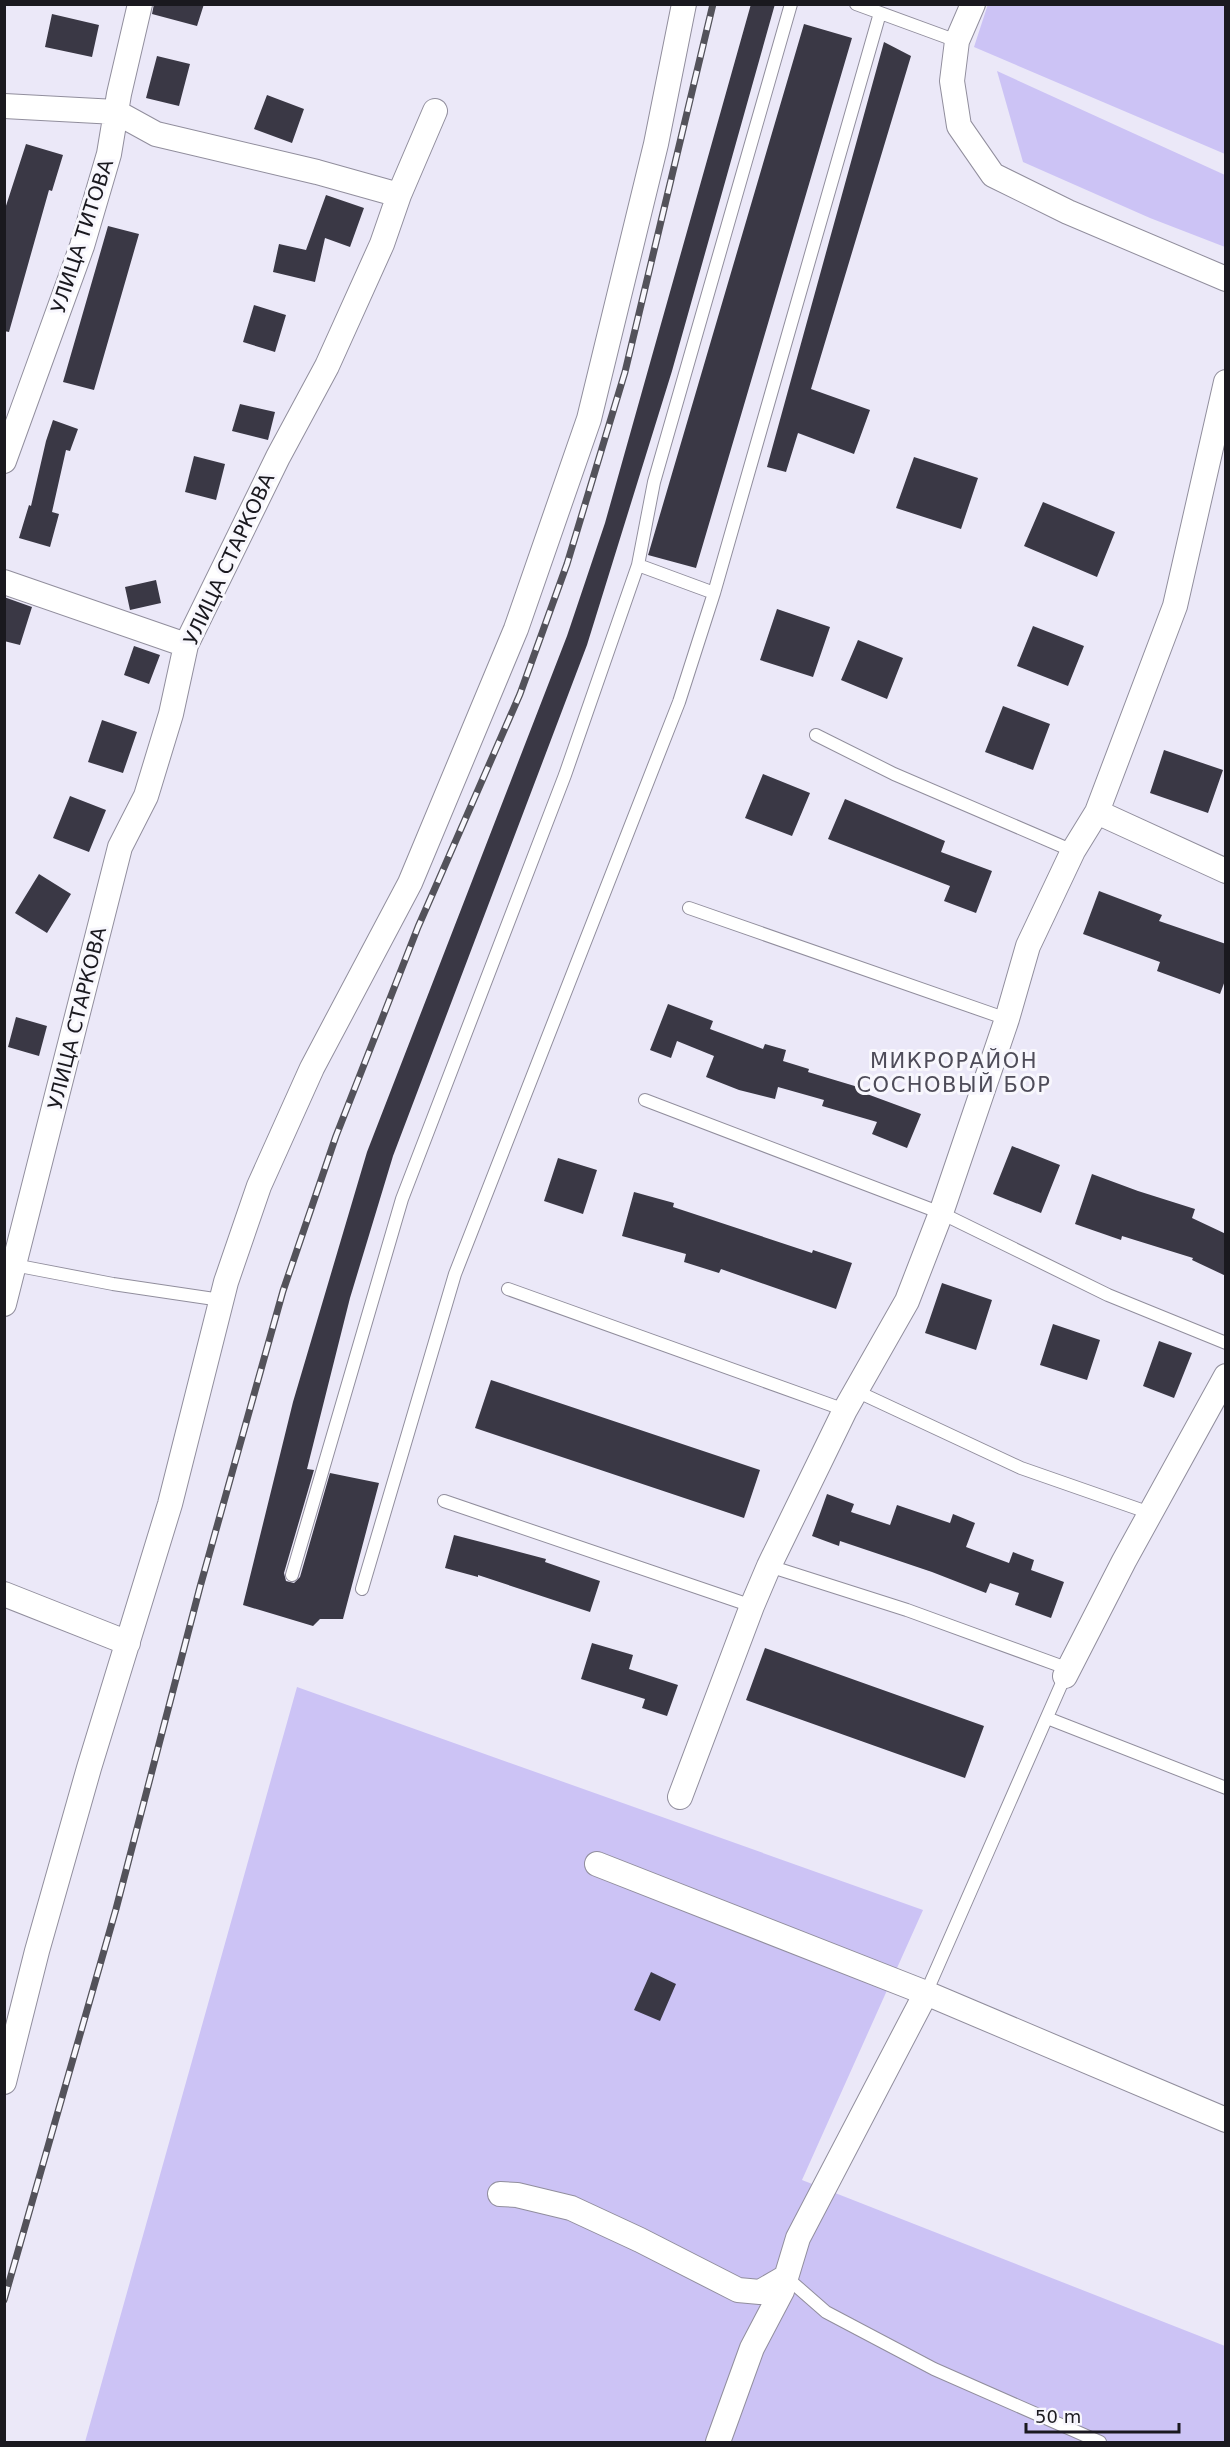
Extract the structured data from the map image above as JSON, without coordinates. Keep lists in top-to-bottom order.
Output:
{
  "streets": {
    "street": ["УЛИЦА ТИТОВА", "УЛИЦА СТАРКОВА"]
  },
  "districts": ["МИКРОРАЙОН СОСНОВЫЙ БОР"],
  "scale_bar": "50 m"
}
